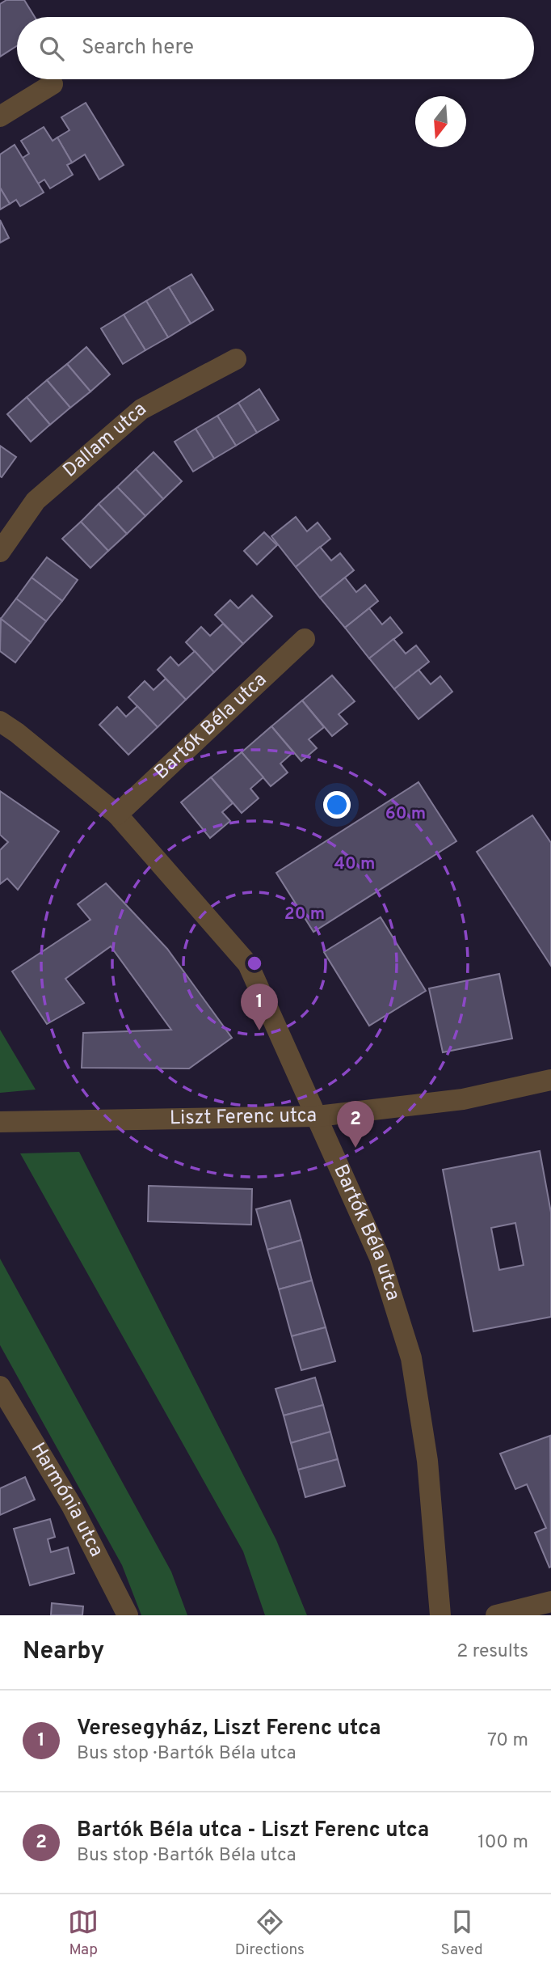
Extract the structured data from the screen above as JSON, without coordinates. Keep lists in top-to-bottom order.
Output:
{
  "streets": {
    "street": [
      "Dallam utca",
      "Bartók Béla utca",
      "Liszt Ferenc utca",
      "Harmónia utca"
    ]
  },
  "crossings": [
    ["Bartók Béla utca", "Liszt Ferenc utca"]
  ],
  "north": "bottom",
  "page": {
    "search": "Search here",
    "pins": ["1", "2"],
    "heading": ["Nearby", "2 results"],
    "list": [
      {
        "mark": "1",
        "name": "Veresegyház, Liszt Ferenc utca",
        "note": "Bus stop · Bartók Béla utca",
        "value": "70 m"
      },
      {
        "mark": "2",
        "name": "Bartók Béla utca - Liszt Ferenc utca",
        "note": "Bus stop · Bartók Béla utca",
        "value": "100 m"
      }
    ],
    "nav": ["Map", "Directions", "Saved"]
  },
  "rings": ["60 m", "40 m", "20 m"]
}
